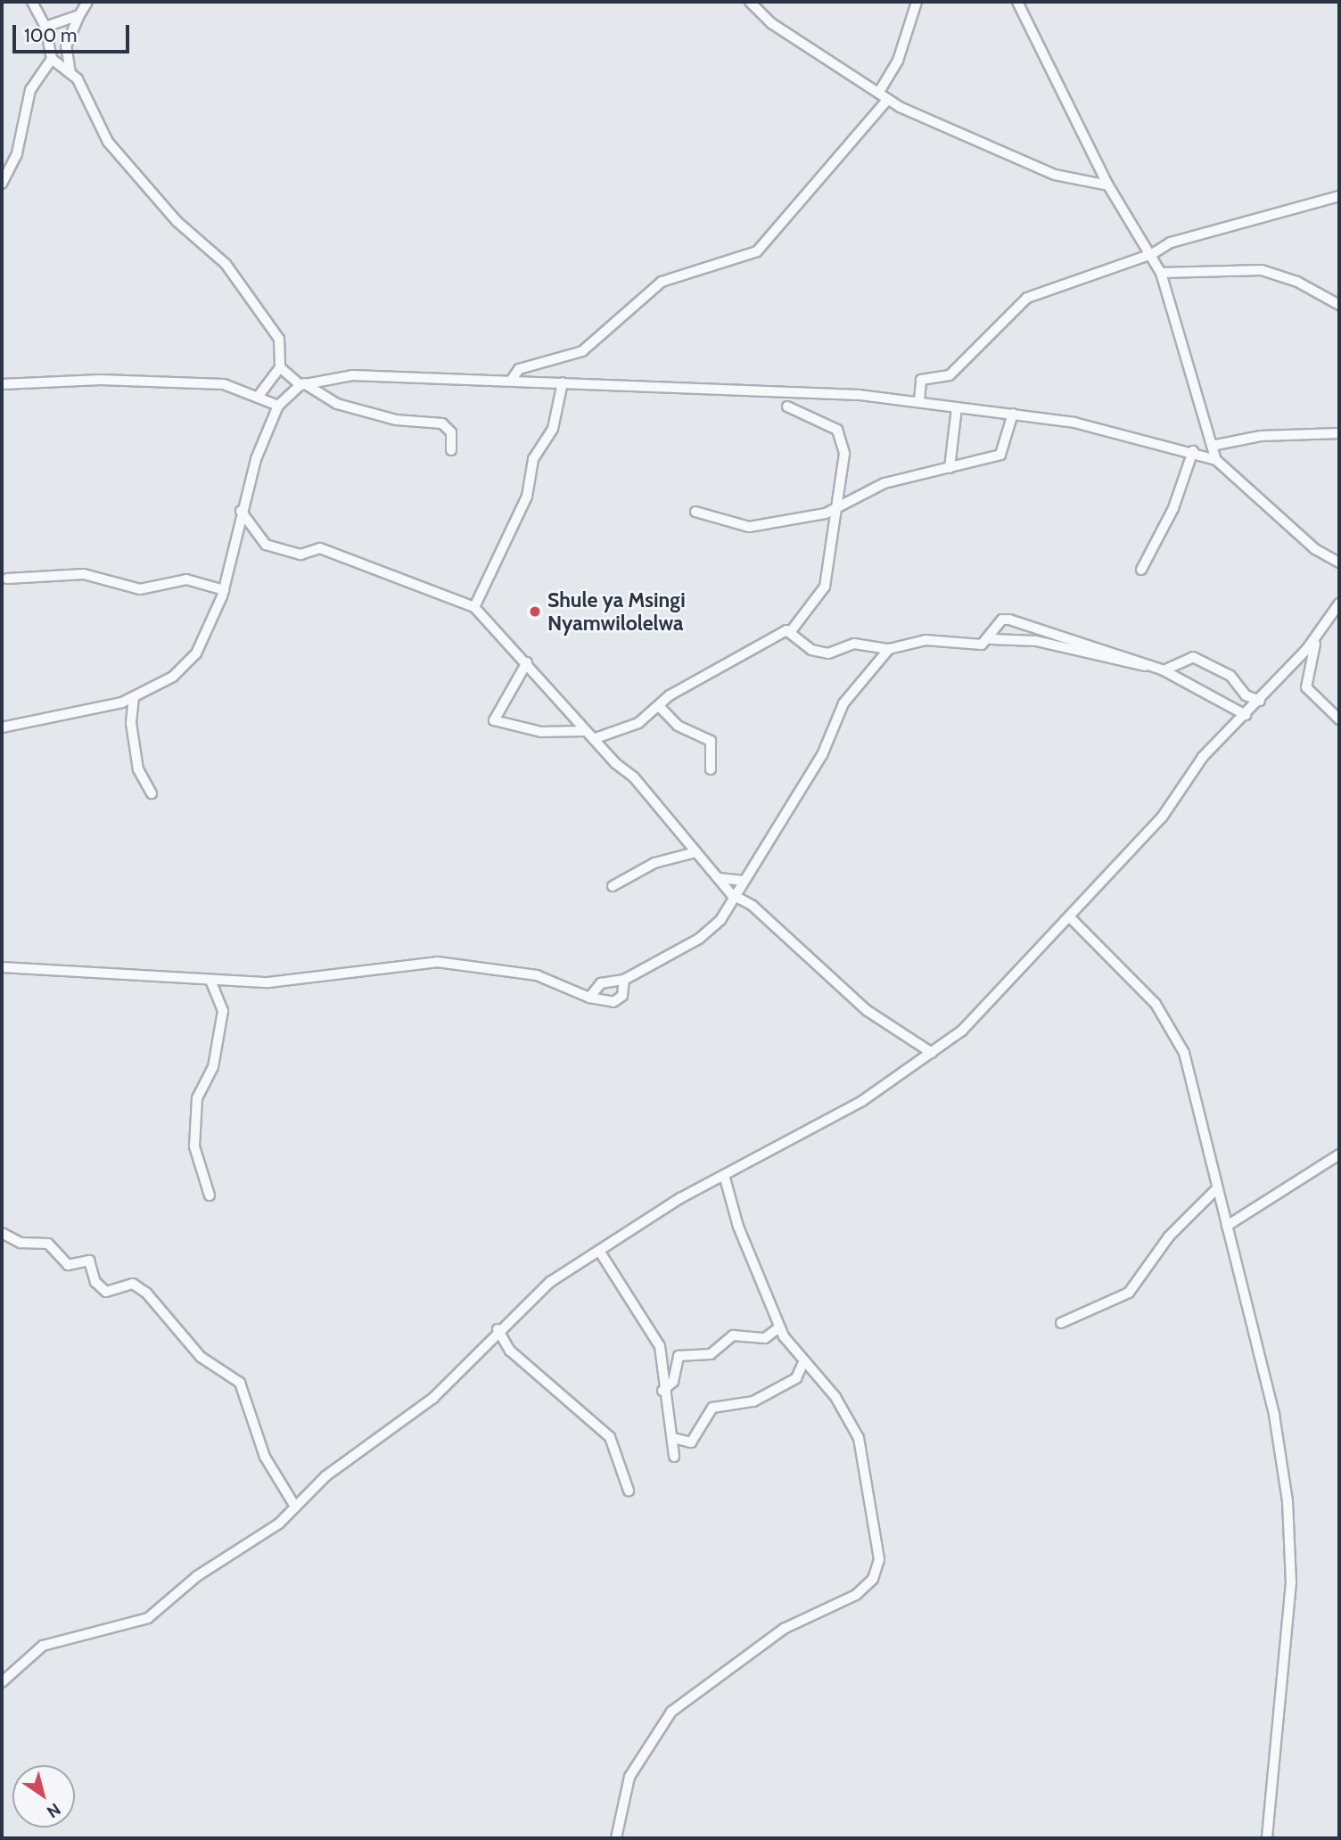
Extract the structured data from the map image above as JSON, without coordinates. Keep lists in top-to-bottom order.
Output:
{
  "places": ["Shule ya Msingi Nyamwilolelwa"],
  "scale_bar": "100 m",
  "north": "bottom right"
}
